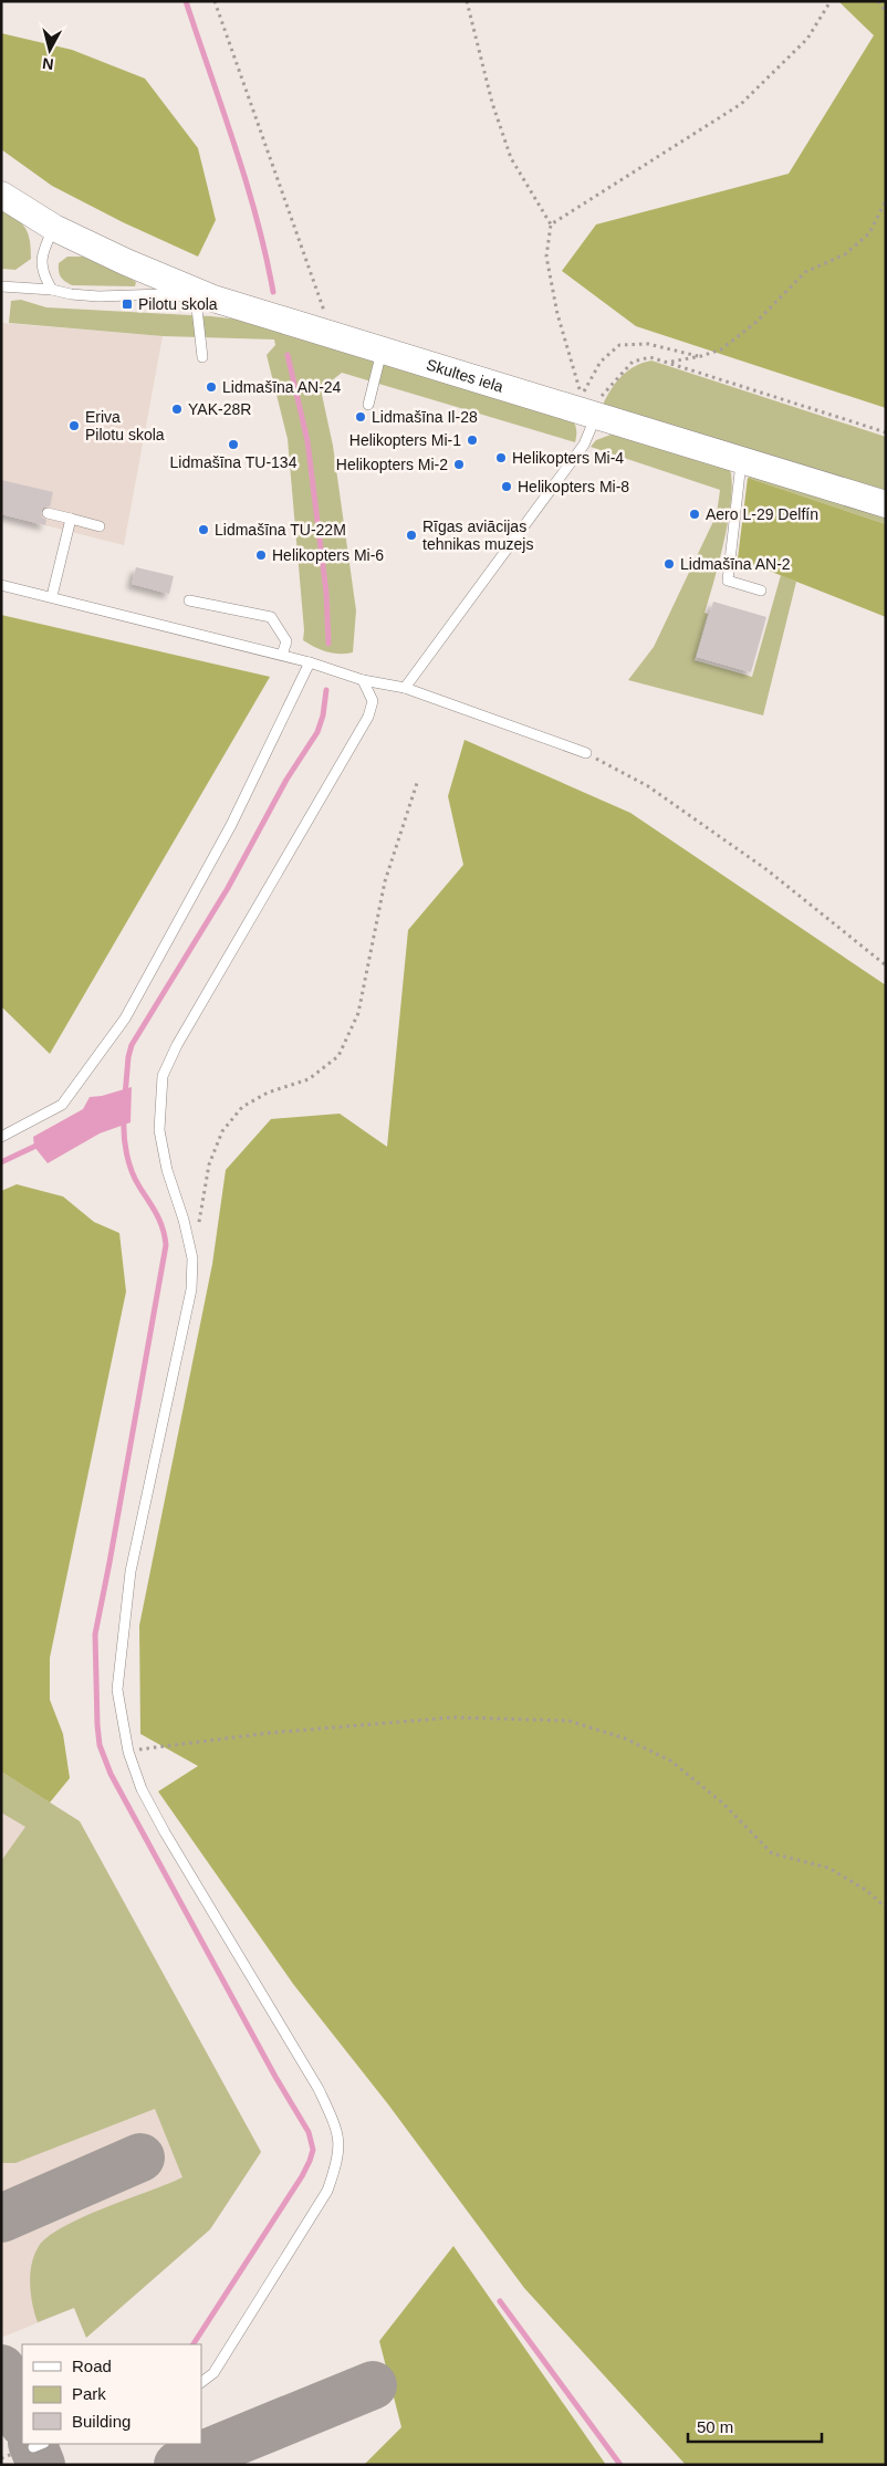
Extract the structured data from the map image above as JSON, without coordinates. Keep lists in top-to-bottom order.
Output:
{
  "streets": {
    "main road": ["Skultes iela"]
  },
  "places": {
    "transit": ["Pilotu skola"],
    "other": [
      "Lidmašīna AN-24",
      "YAK-28R",
      "Lidmašīna Il-28",
      "Eriva Pilotu skola",
      "Helikopters Mi-1",
      "Lidmašīna TU-134",
      "Helikopters Mi-4",
      "Helikopters Mi-2",
      "Helikopters Mi-8",
      "Aero L-29 Delfín",
      "Lidmašīna TU-22M",
      "Rīgas aviācijas tehnikas muzejs",
      "Helikopters Mi-6",
      "Lidmašīna AN-2"
    ]
  },
  "legend": ["Road", "Park", "Building"],
  "scale_bar": "50 m",
  "north": "bottom"
}
